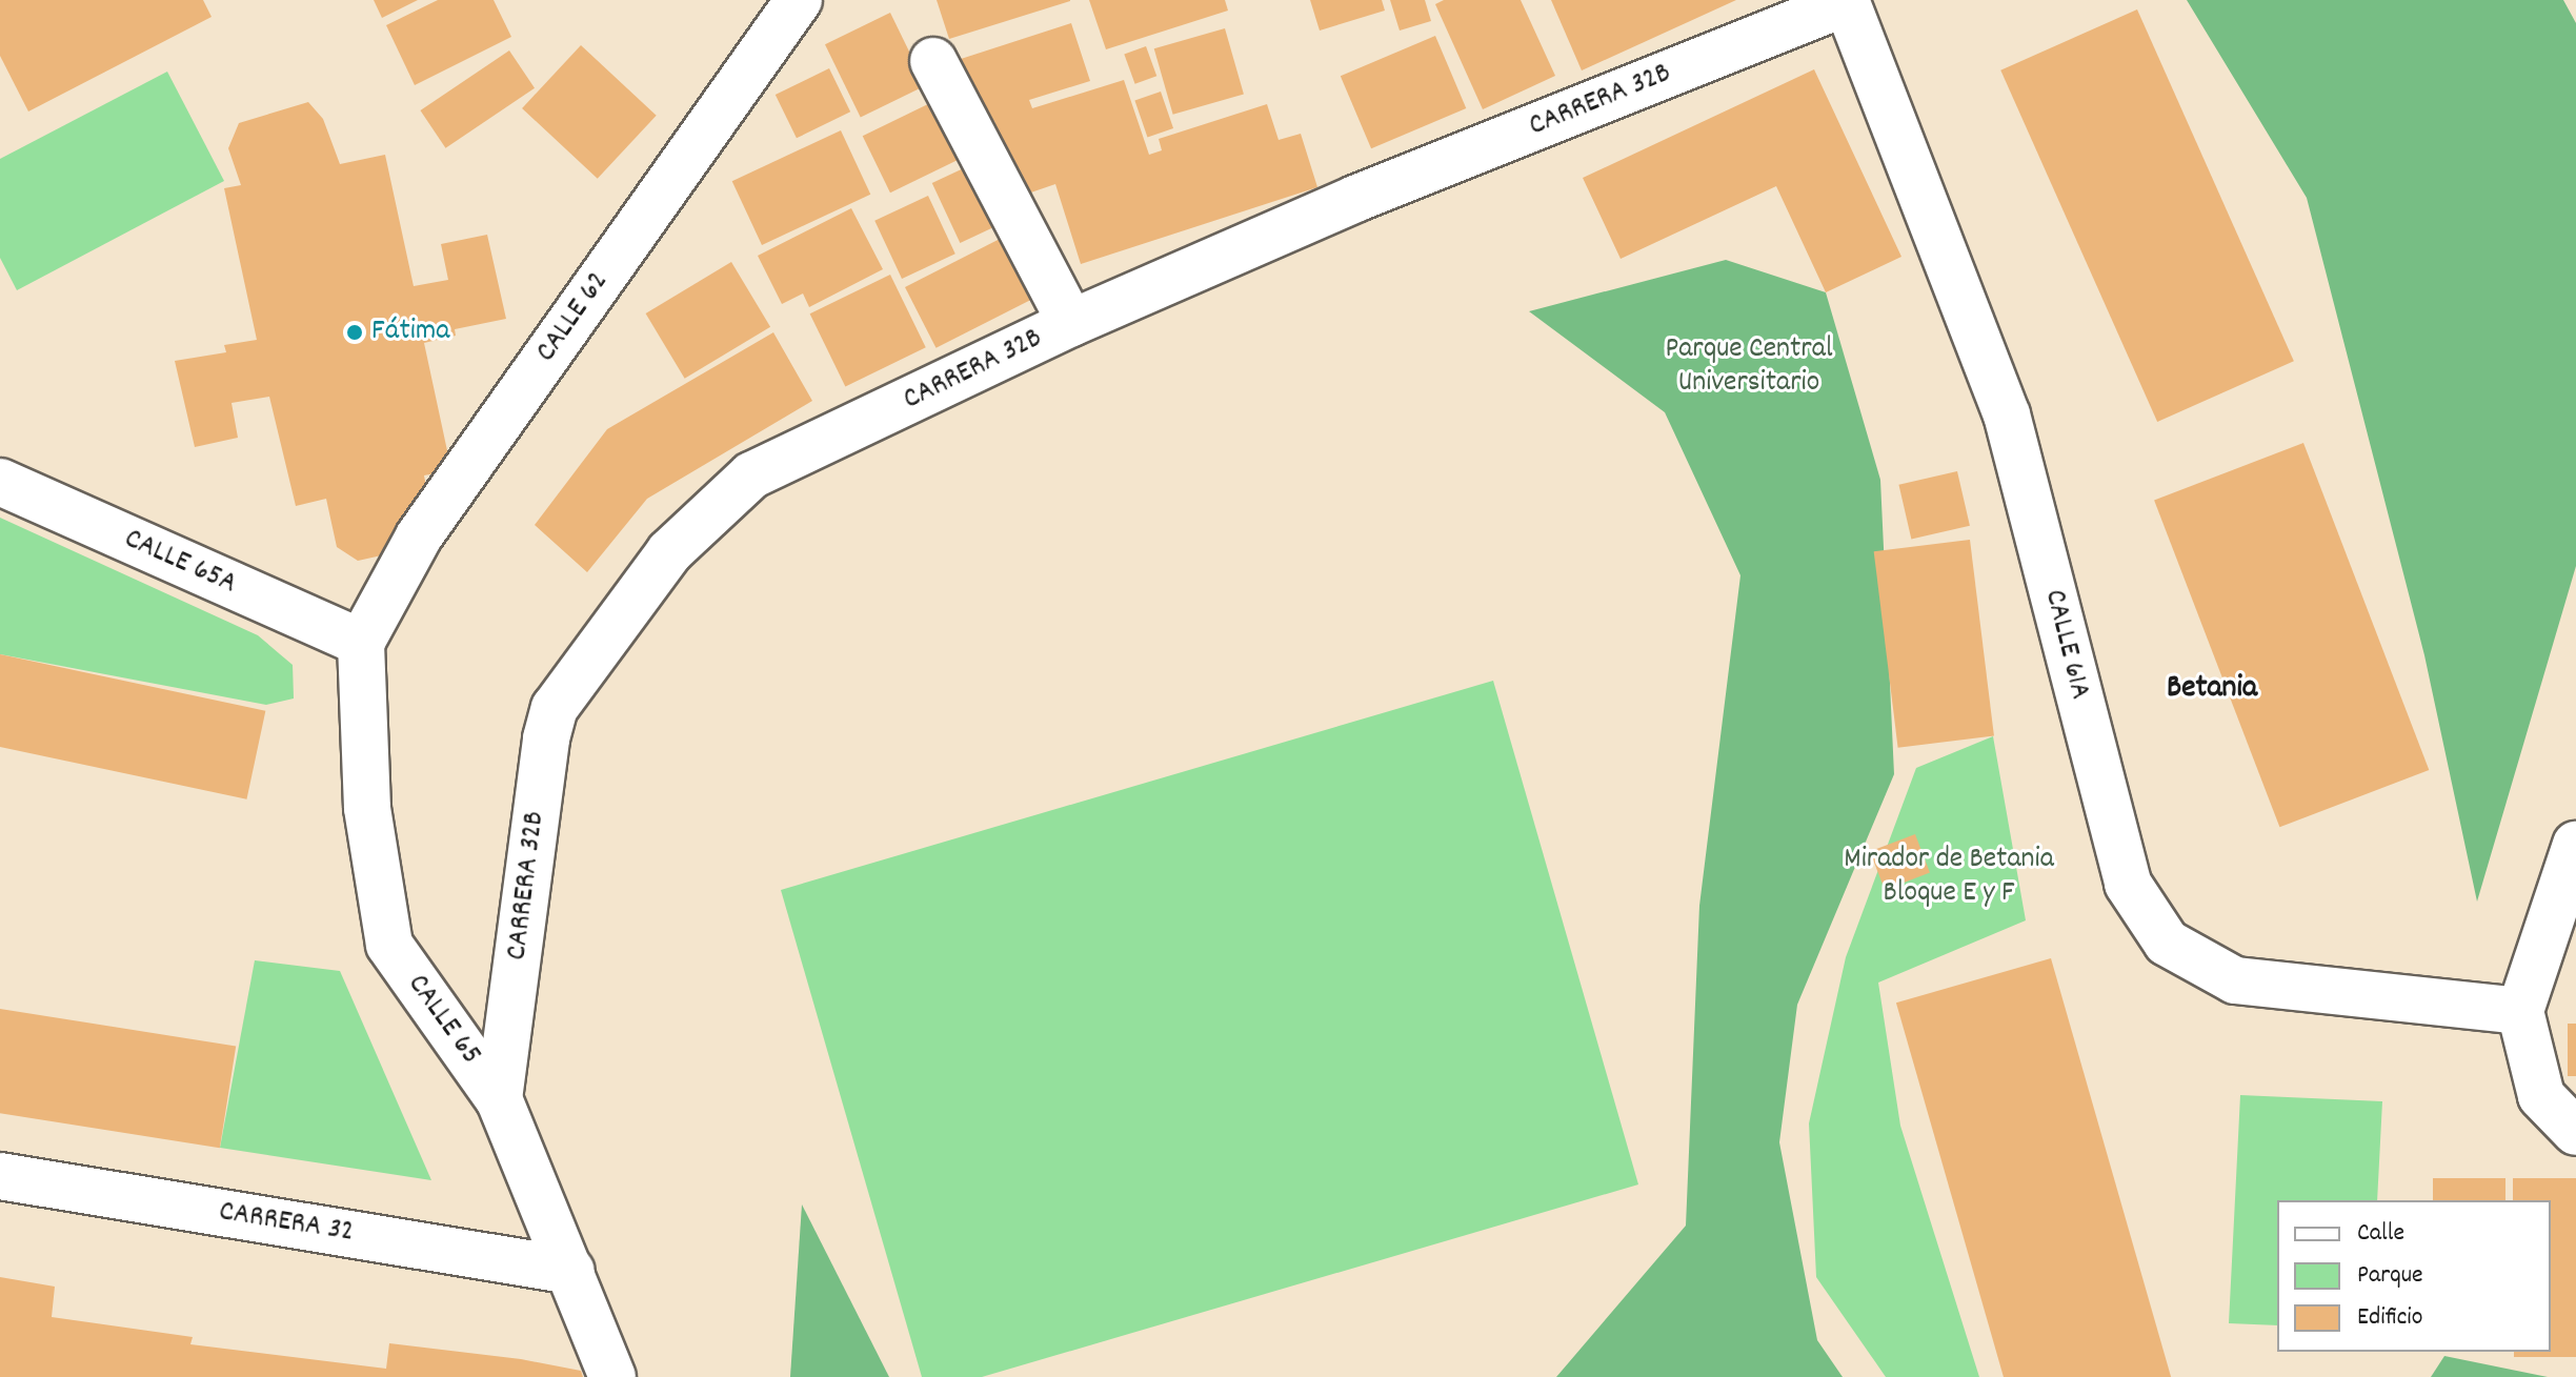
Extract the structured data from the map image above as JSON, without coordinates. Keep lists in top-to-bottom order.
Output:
{
  "streets": {
    "street": [
      "CARRERA 32B",
      "CALLE 62",
      "CALLE 65A",
      "CALLE 61A",
      "CALLE 65",
      "CARRERA 32"
    ]
  },
  "crossings": [
    ["CARRERA 32B", "CALLE 61A"],
    ["CARRERA 32B", "CALLE 65"],
    ["CALLE 62", "CALLE 65A"],
    ["CALLE 62", "CALLE 65"],
    ["CALLE 65A", "CALLE 65"],
    ["CALLE 65", "CARRERA 32"]
  ],
  "districts": ["Betania"],
  "parks": ["Parque Central Universitario", "Mirador de Betania Bloque E y F"],
  "places": ["Fátima"],
  "legend": ["Calle", "Parque", "Edificio"]
}
